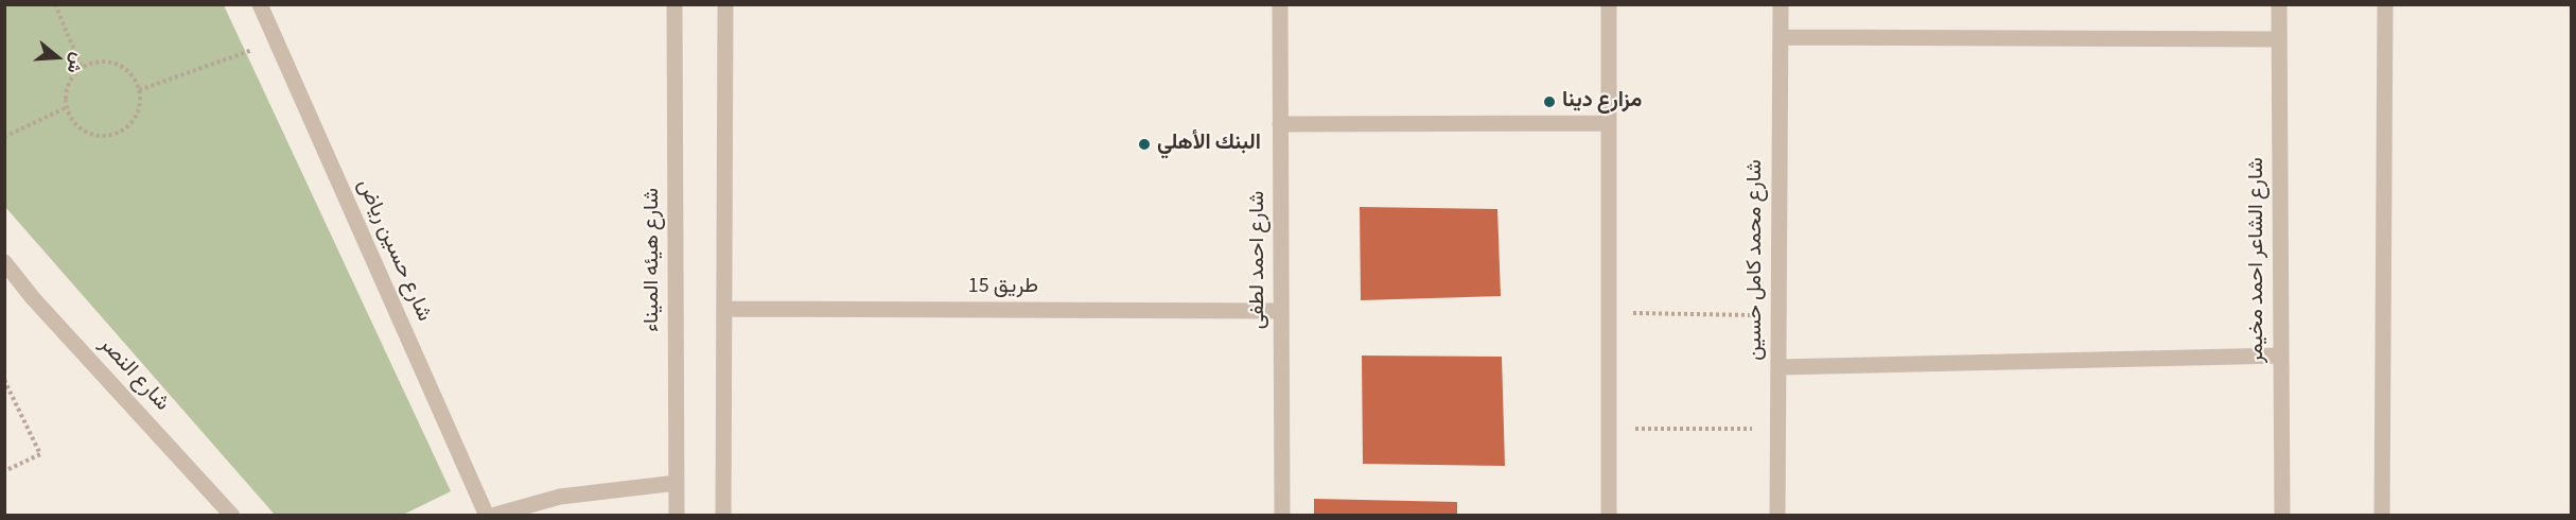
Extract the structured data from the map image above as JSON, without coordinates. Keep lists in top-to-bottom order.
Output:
{
  "streets": {
    "street": [
      "شارع حسين رياض",
      "شارع هيئه الميناء",
      "شارع احمد لطفى",
      "شارع محمد كامل حسين",
      "شارع الشاعر احمد مخيمر",
      "طريق 15",
      "شارع النصر"
    ]
  },
  "crossings": [
    ["شارع احمد لطفى", "طريق 15"]
  ],
  "places": ["مزارع دينا", "البنك الأهلي"],
  "north": "right"
}
